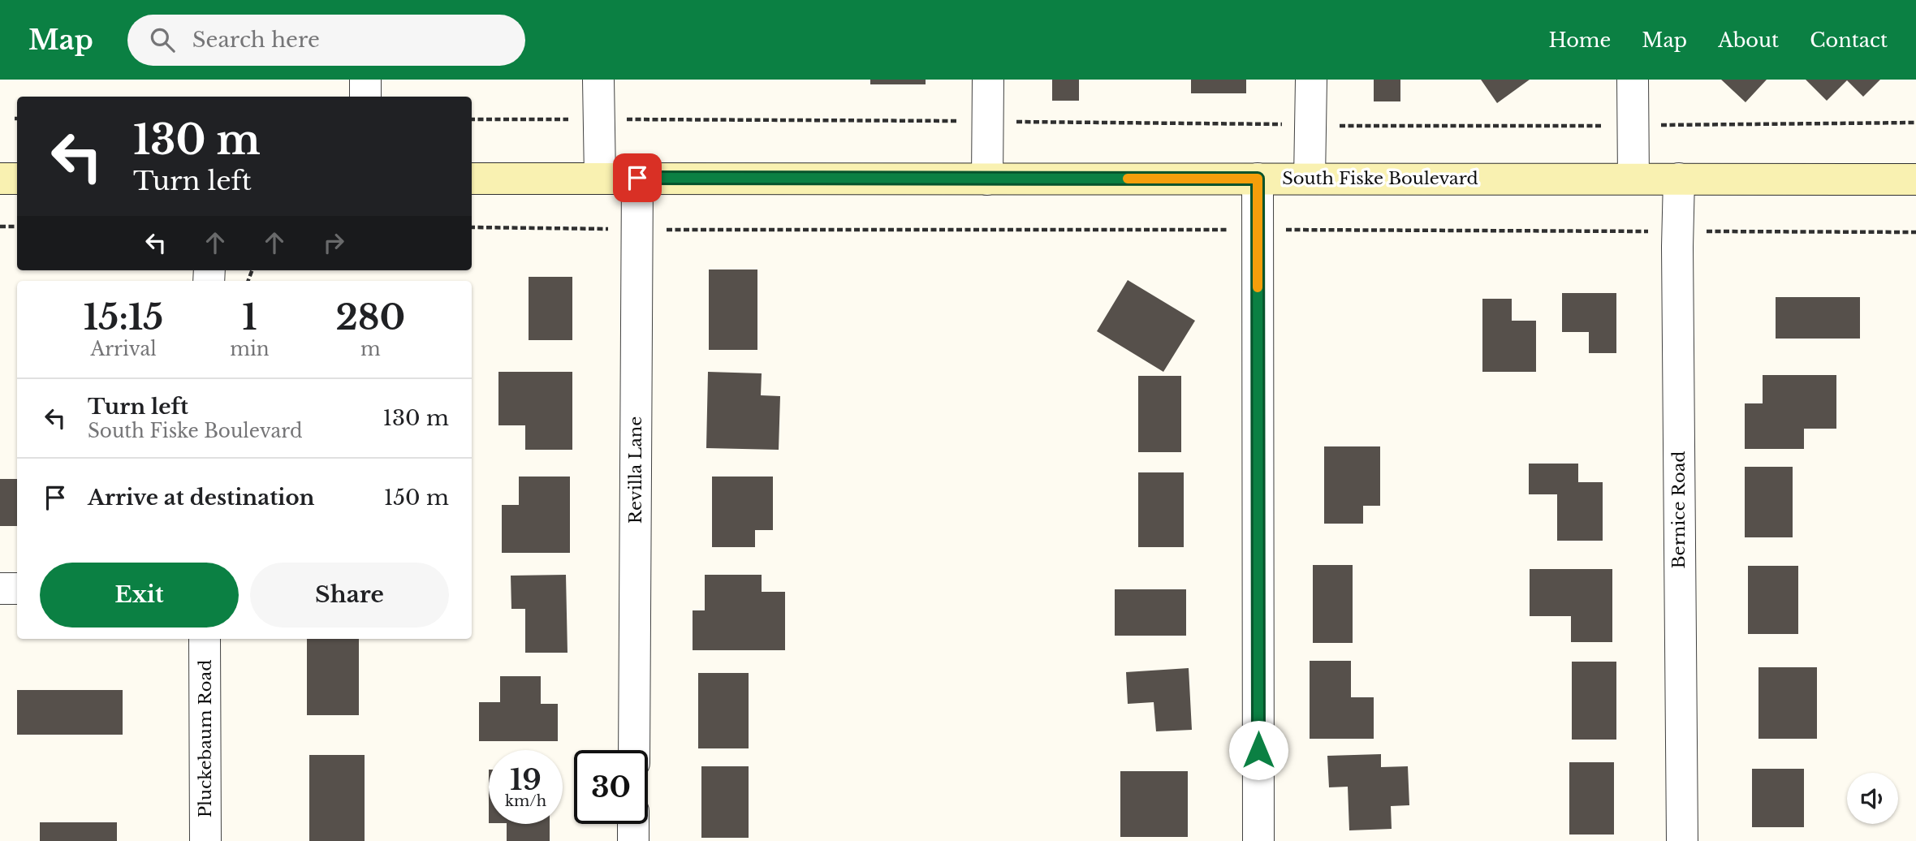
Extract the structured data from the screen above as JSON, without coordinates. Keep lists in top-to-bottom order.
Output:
{
  "streets": {
    "main road": ["South Fiske Boulevard"],
    "street": ["Revilla Lane", "Bernice Road", "Pluckebaum Road"]
  },
  "crossings": [
    ["South Fiske Boulevard", "Revilla Lane"],
    ["South Fiske Boulevard", "Bernice Road"]
  ],
  "page": {
    "header": "Map",
    "search": "Search here",
    "nav": [
      "Home",
      "Map",
      "About",
      "Contact"
    ],
    "turn": ["130 m", "Turn left"],
    "eta": [
      "15:15",
      "Arrival",
      "1",
      "min",
      "280",
      "m"
    ],
    "list": [
      {
        "name": "Turn left",
        "note": "South Fiske Boulevard",
        "value": "130 m"
      },
      {
        "name": "Arrive at destination",
        "value": "150 m"
      }
    ],
    "buttons": ["Exit", "Share"],
    "speed": "19 km/h",
    "limit": "30"
  }
}
